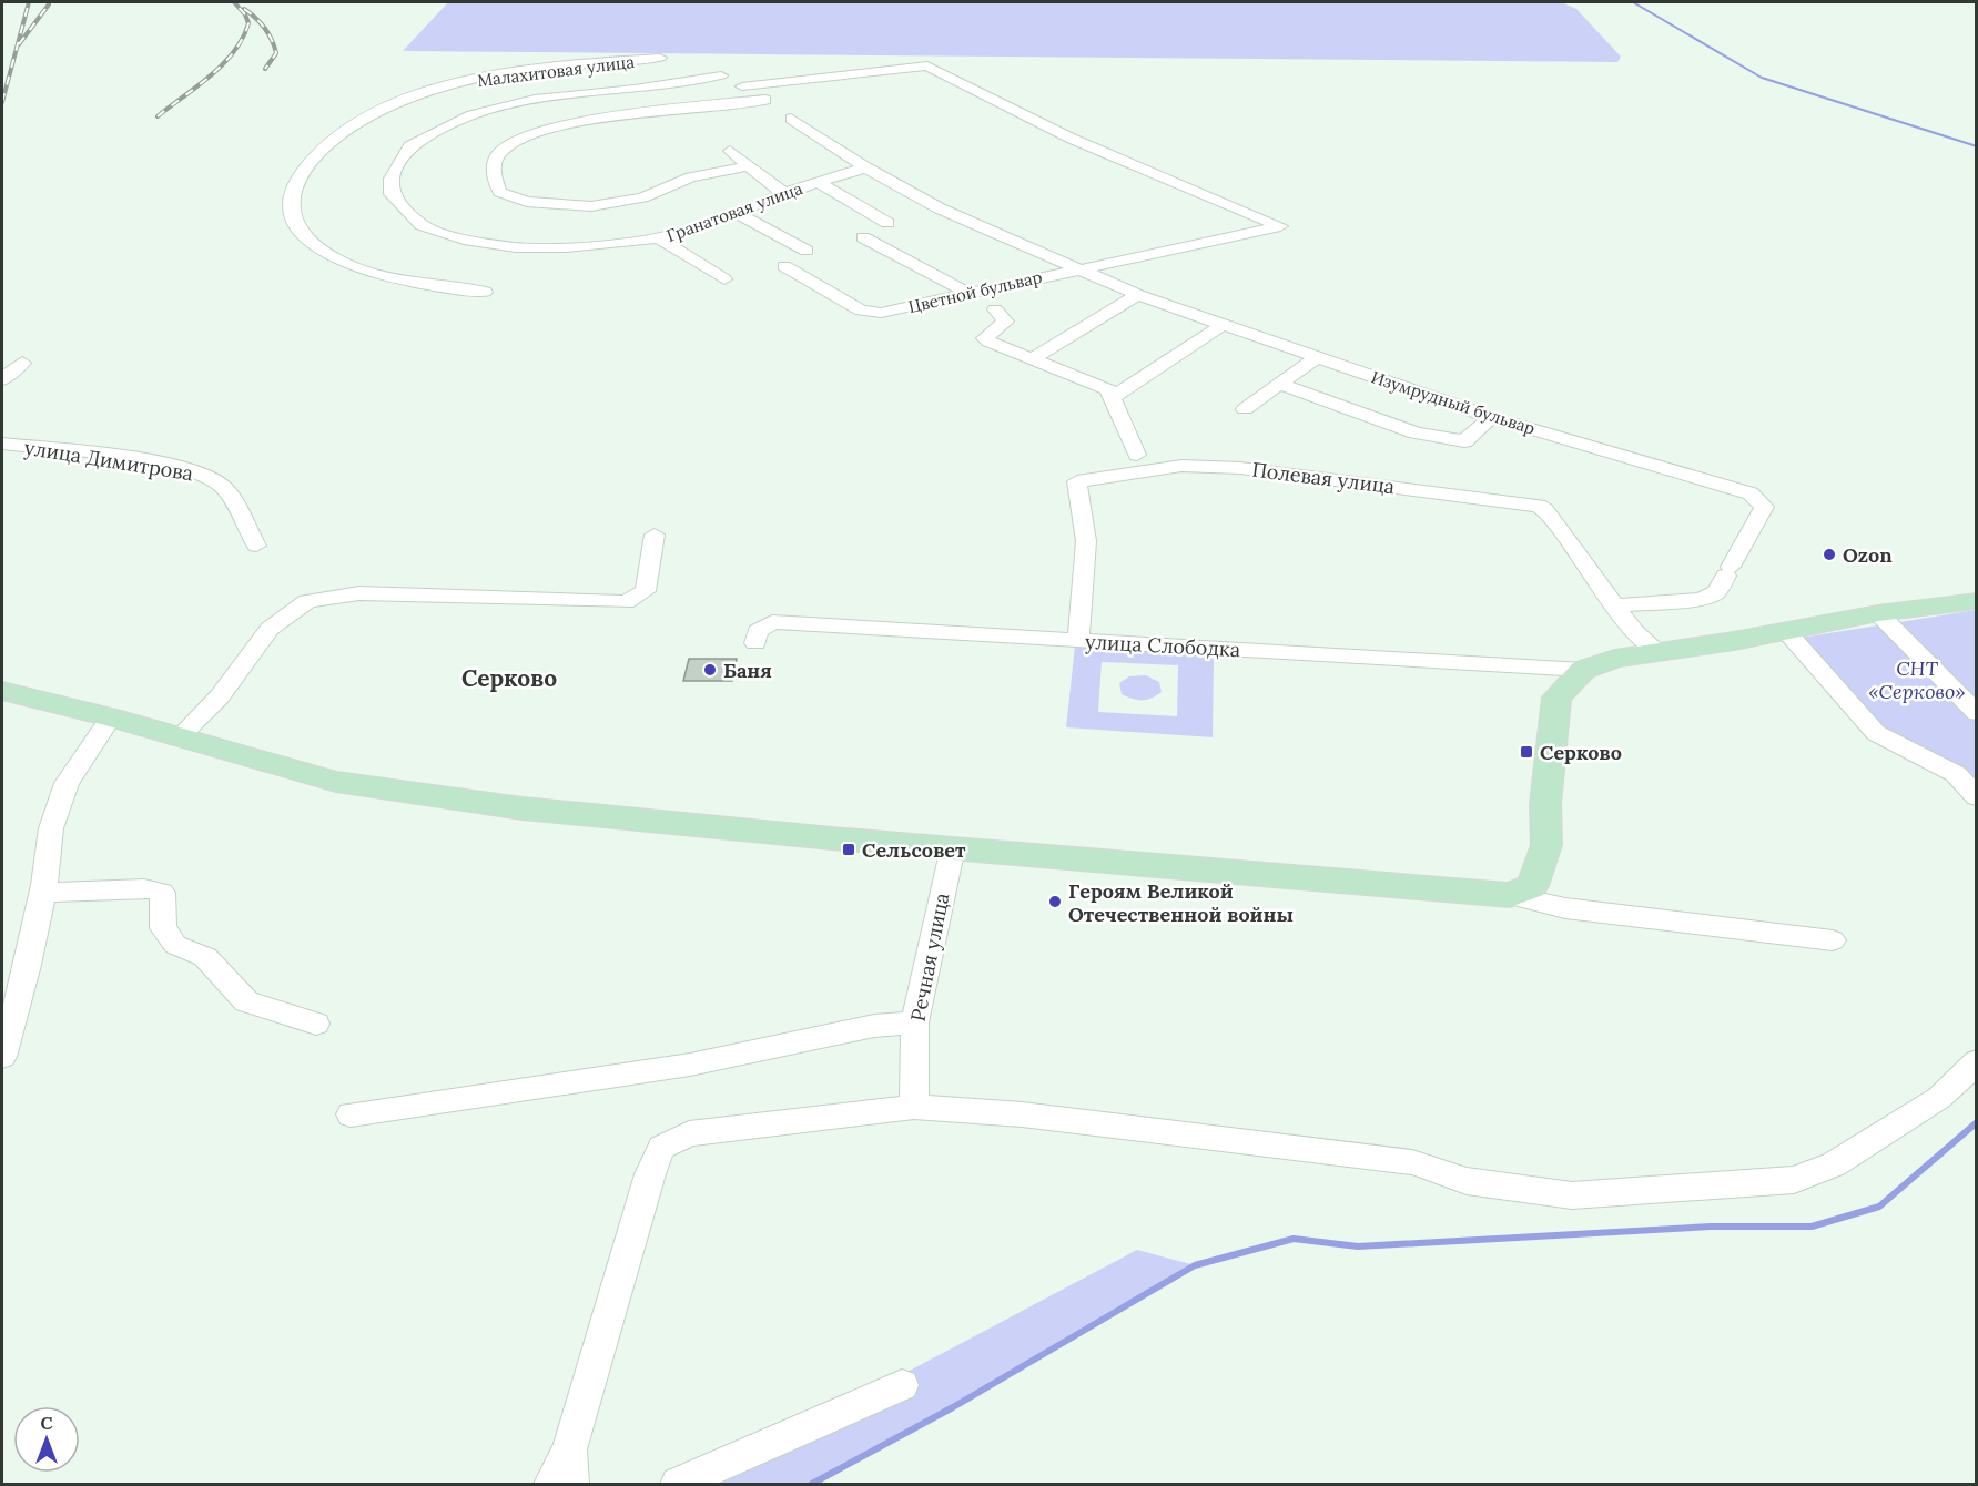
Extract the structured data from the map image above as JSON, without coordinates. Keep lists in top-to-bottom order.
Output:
{
  "streets": {
    "street": [
      "Малахитовая улица",
      "Гранатовая улица",
      "Цветной бульвар",
      "Изумрудный бульвар",
      "улица Димитрова",
      "Полевая улица",
      "улица Слободка",
      "Речная улица"
    ]
  },
  "crossings": [
    ["Гранатовая улица", "Изумрудный бульвар"],
    ["Цветной бульвар", "Изумрудный бульвар"],
    ["Изумрудный бульвар", "Полевая улица"],
    ["Полевая улица", "улица Слободка"]
  ],
  "districts": ["Серково"],
  "parks": ["СНТ «Серково»"],
  "places": {
    "other": ["Ozon", "Баня", "Героям Великой Отечественной войны"],
    "transit": ["Серково", "Сельсовет"]
  },
  "north": "top"
}
